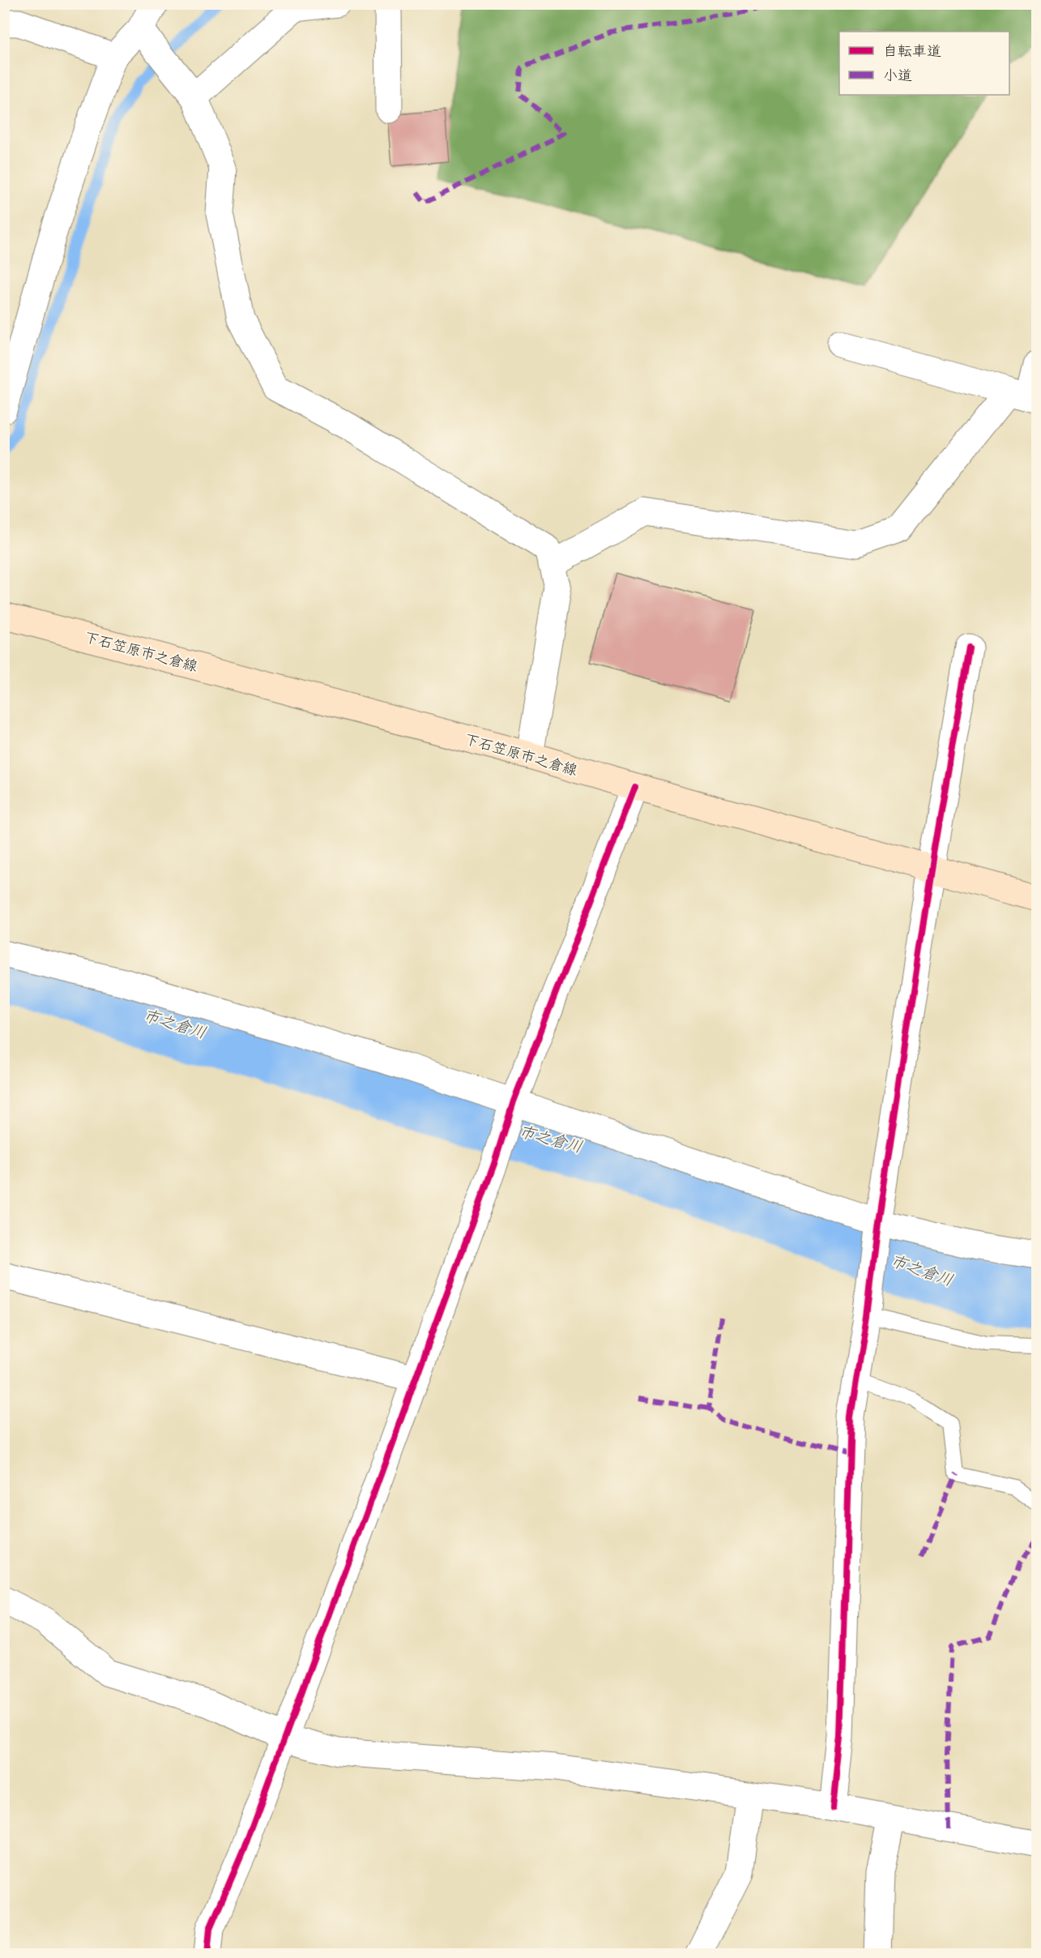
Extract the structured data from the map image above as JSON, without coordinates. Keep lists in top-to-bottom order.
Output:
{
  "streets": {
    "main road": ["下石笠原市之倉線"]
  },
  "water": ["市之倉川"],
  "legend": ["自転車道", "小道"]
}
